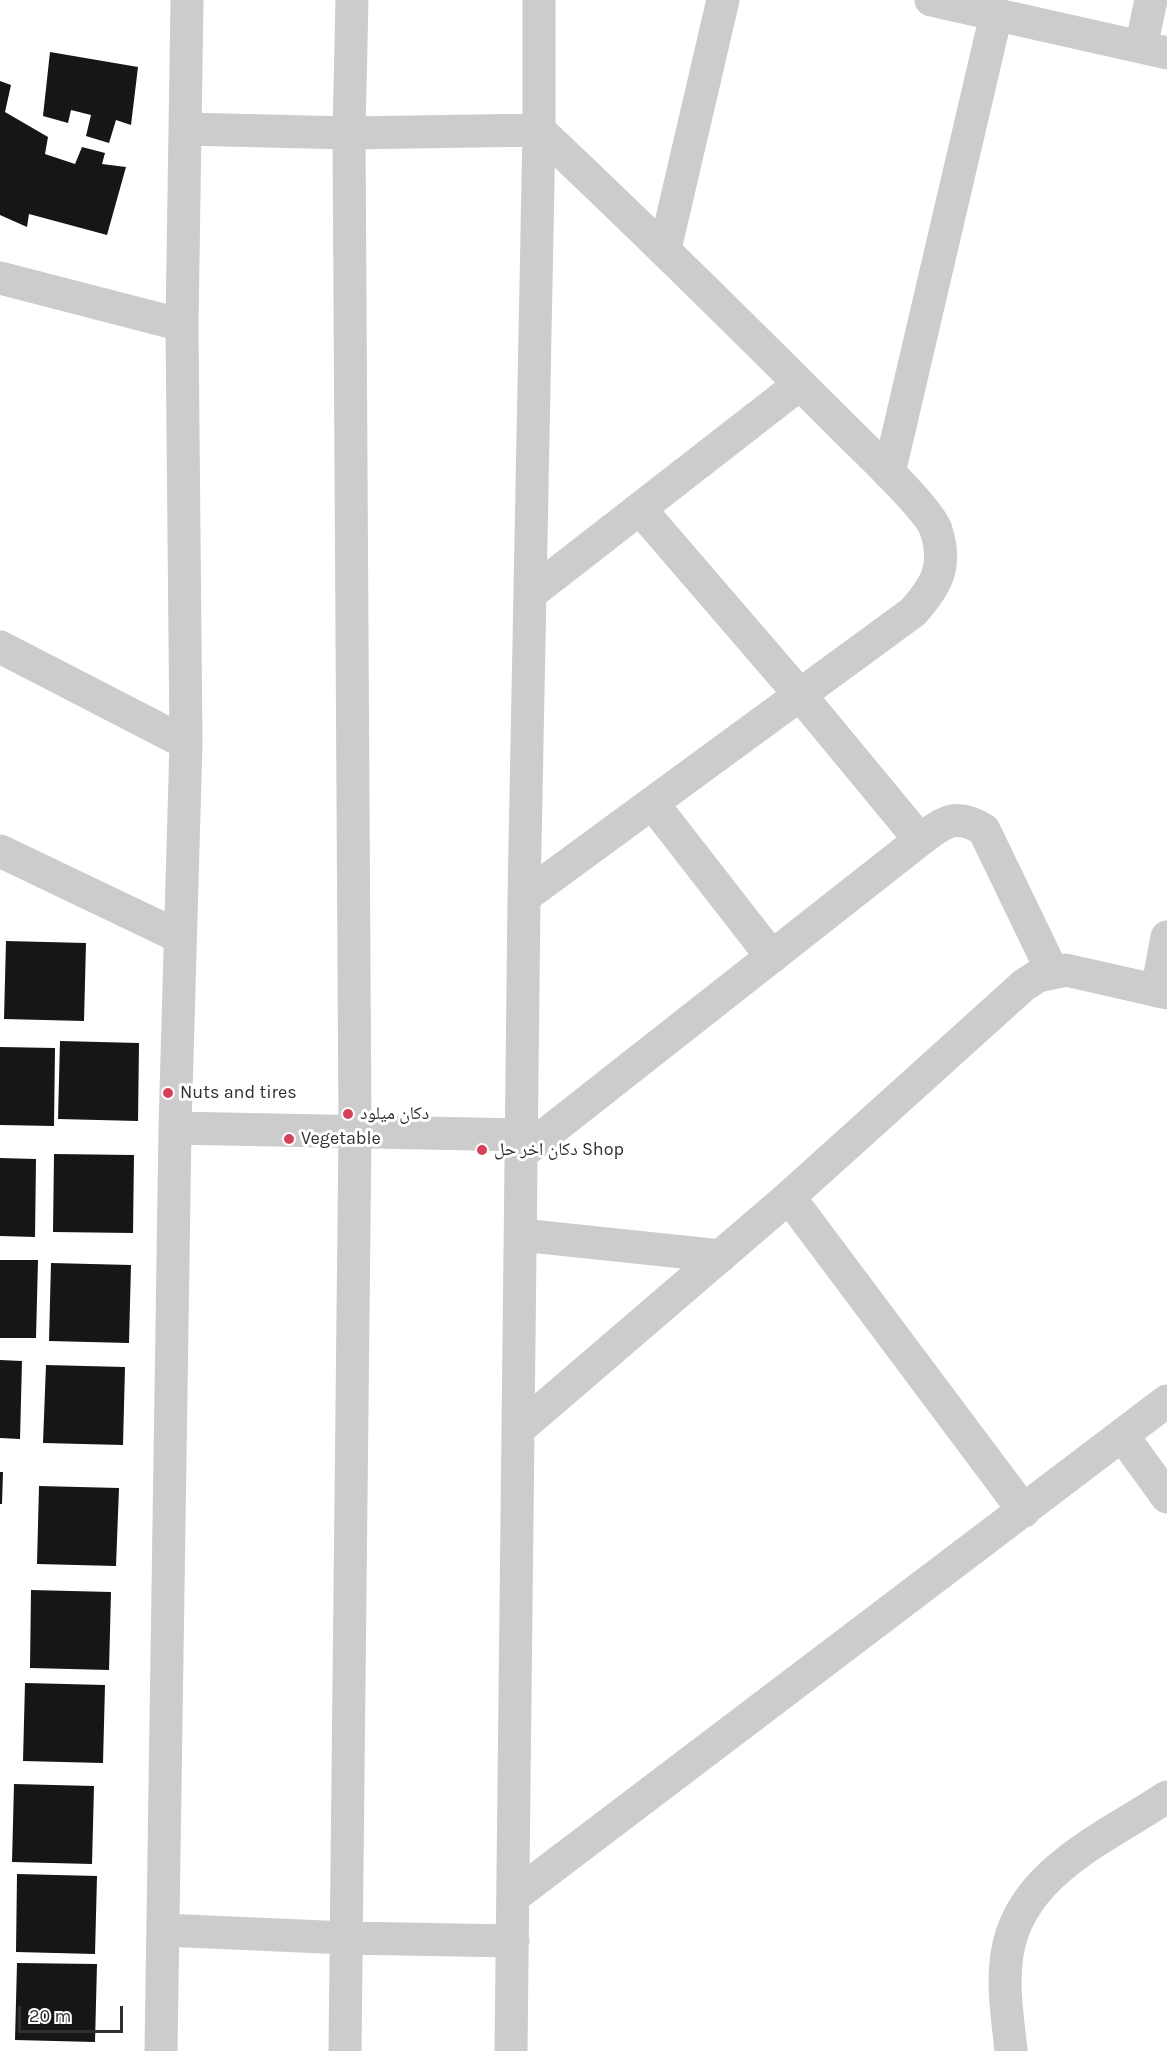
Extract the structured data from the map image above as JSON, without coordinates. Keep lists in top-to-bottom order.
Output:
{
  "places": [
    "Nuts and tires",
    "دكان ميلود",
    "Vegetable",
    "دكان اخر حل Shop"
  ],
  "scale_bar": "20 m"
}
